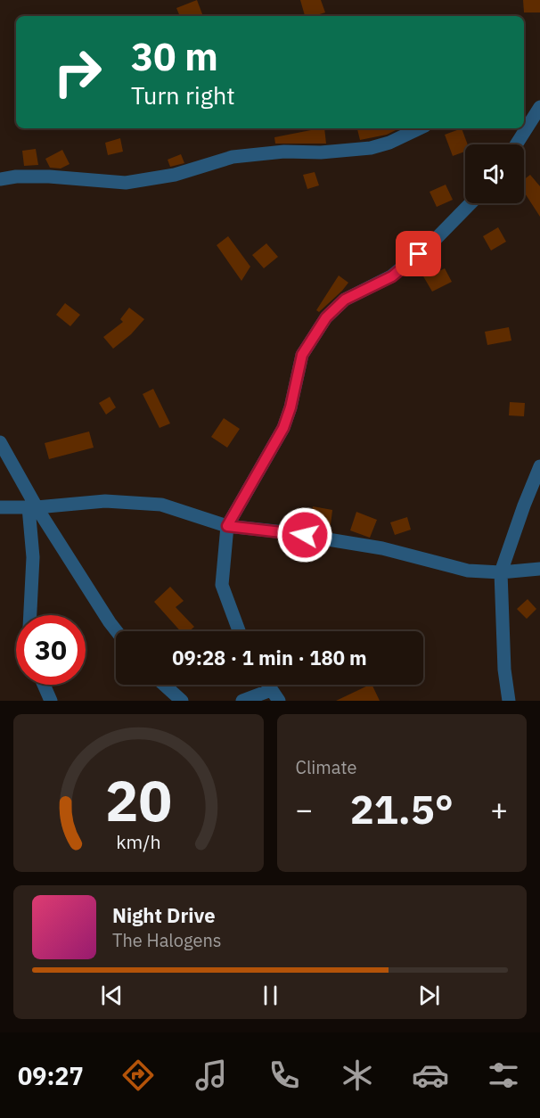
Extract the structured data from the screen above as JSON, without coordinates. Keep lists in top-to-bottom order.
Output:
{
  "page": {
    "turn": ["30 m", "Turn right"],
    "limit": "30",
    "trip": "09:28 · 1 min · 180 m",
    "tile": "Climate",
    "heat": ["−", "21.5°", "+"],
    "song": ["Night Drive", "The Halogens"],
    "tabs": "09:27",
    "gauge": ["20", "km/h"]
  }
}
